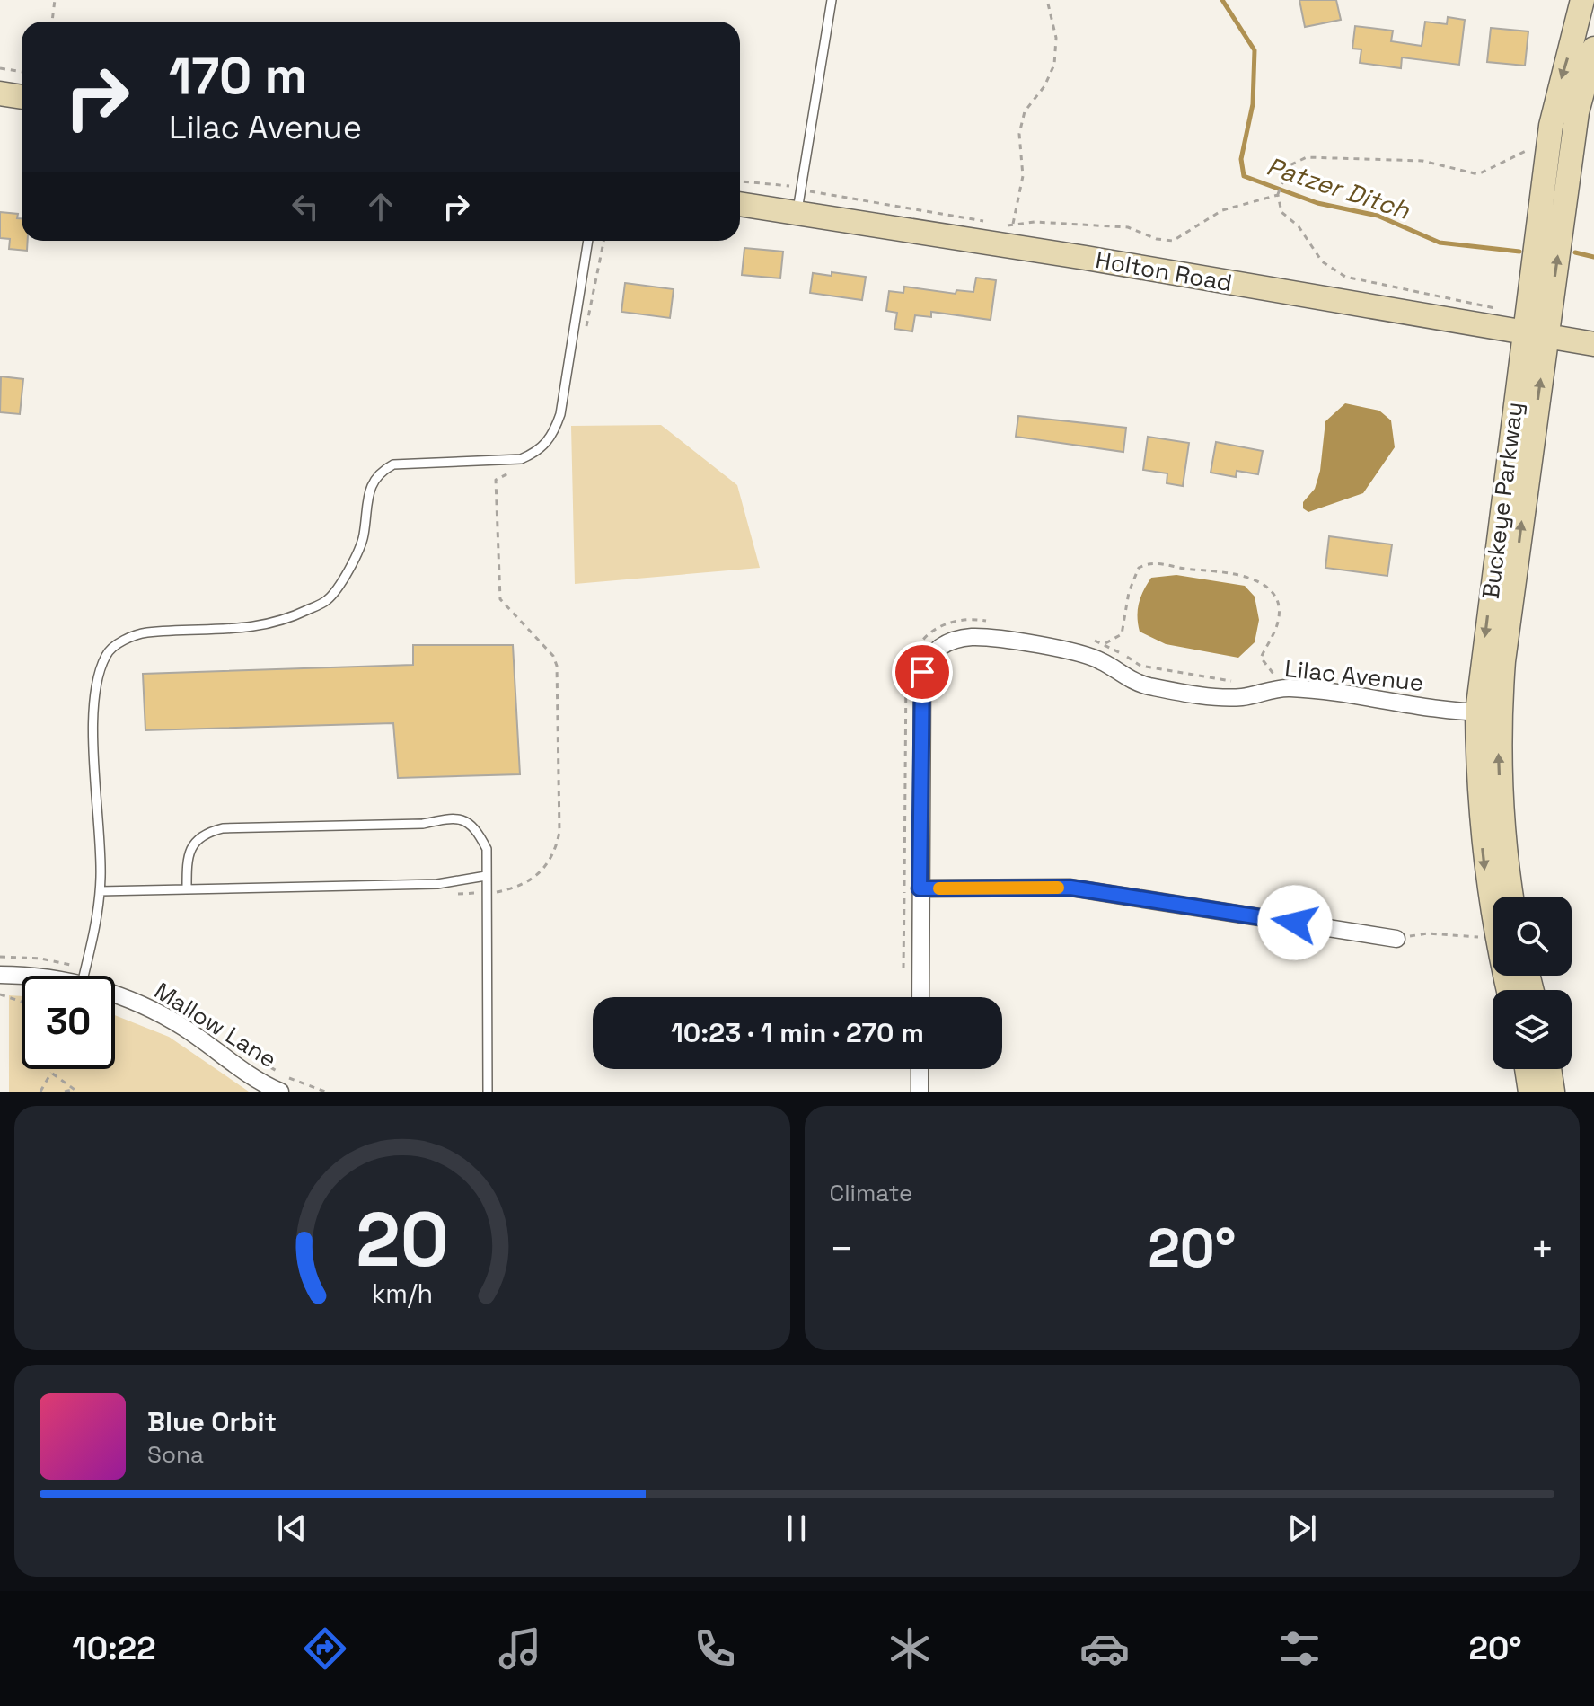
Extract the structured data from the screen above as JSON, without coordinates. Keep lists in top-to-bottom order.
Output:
{
  "streets": {
    "street": [
      "Holton Road",
      "Buckeye Parkway",
      "Lilac Avenue",
      "Mallow Lane"
    ]
  },
  "crossings": [
    ["Holton Road", "Buckeye Parkway"],
    ["Buckeye Parkway", "Lilac Avenue"]
  ],
  "water": ["Patzer Ditch"],
  "page": {
    "turn": ["170 m", "Lilac Avenue"],
    "limit": "30",
    "trip": "10:23 · 1 min · 270 m",
    "tile": "Climate",
    "heat": ["−", "20°", "+"],
    "song": ["Blue Orbit", "Sona"],
    "tabs": ["10:22", "20°"],
    "gauge": ["20", "km/h"]
  }
}
